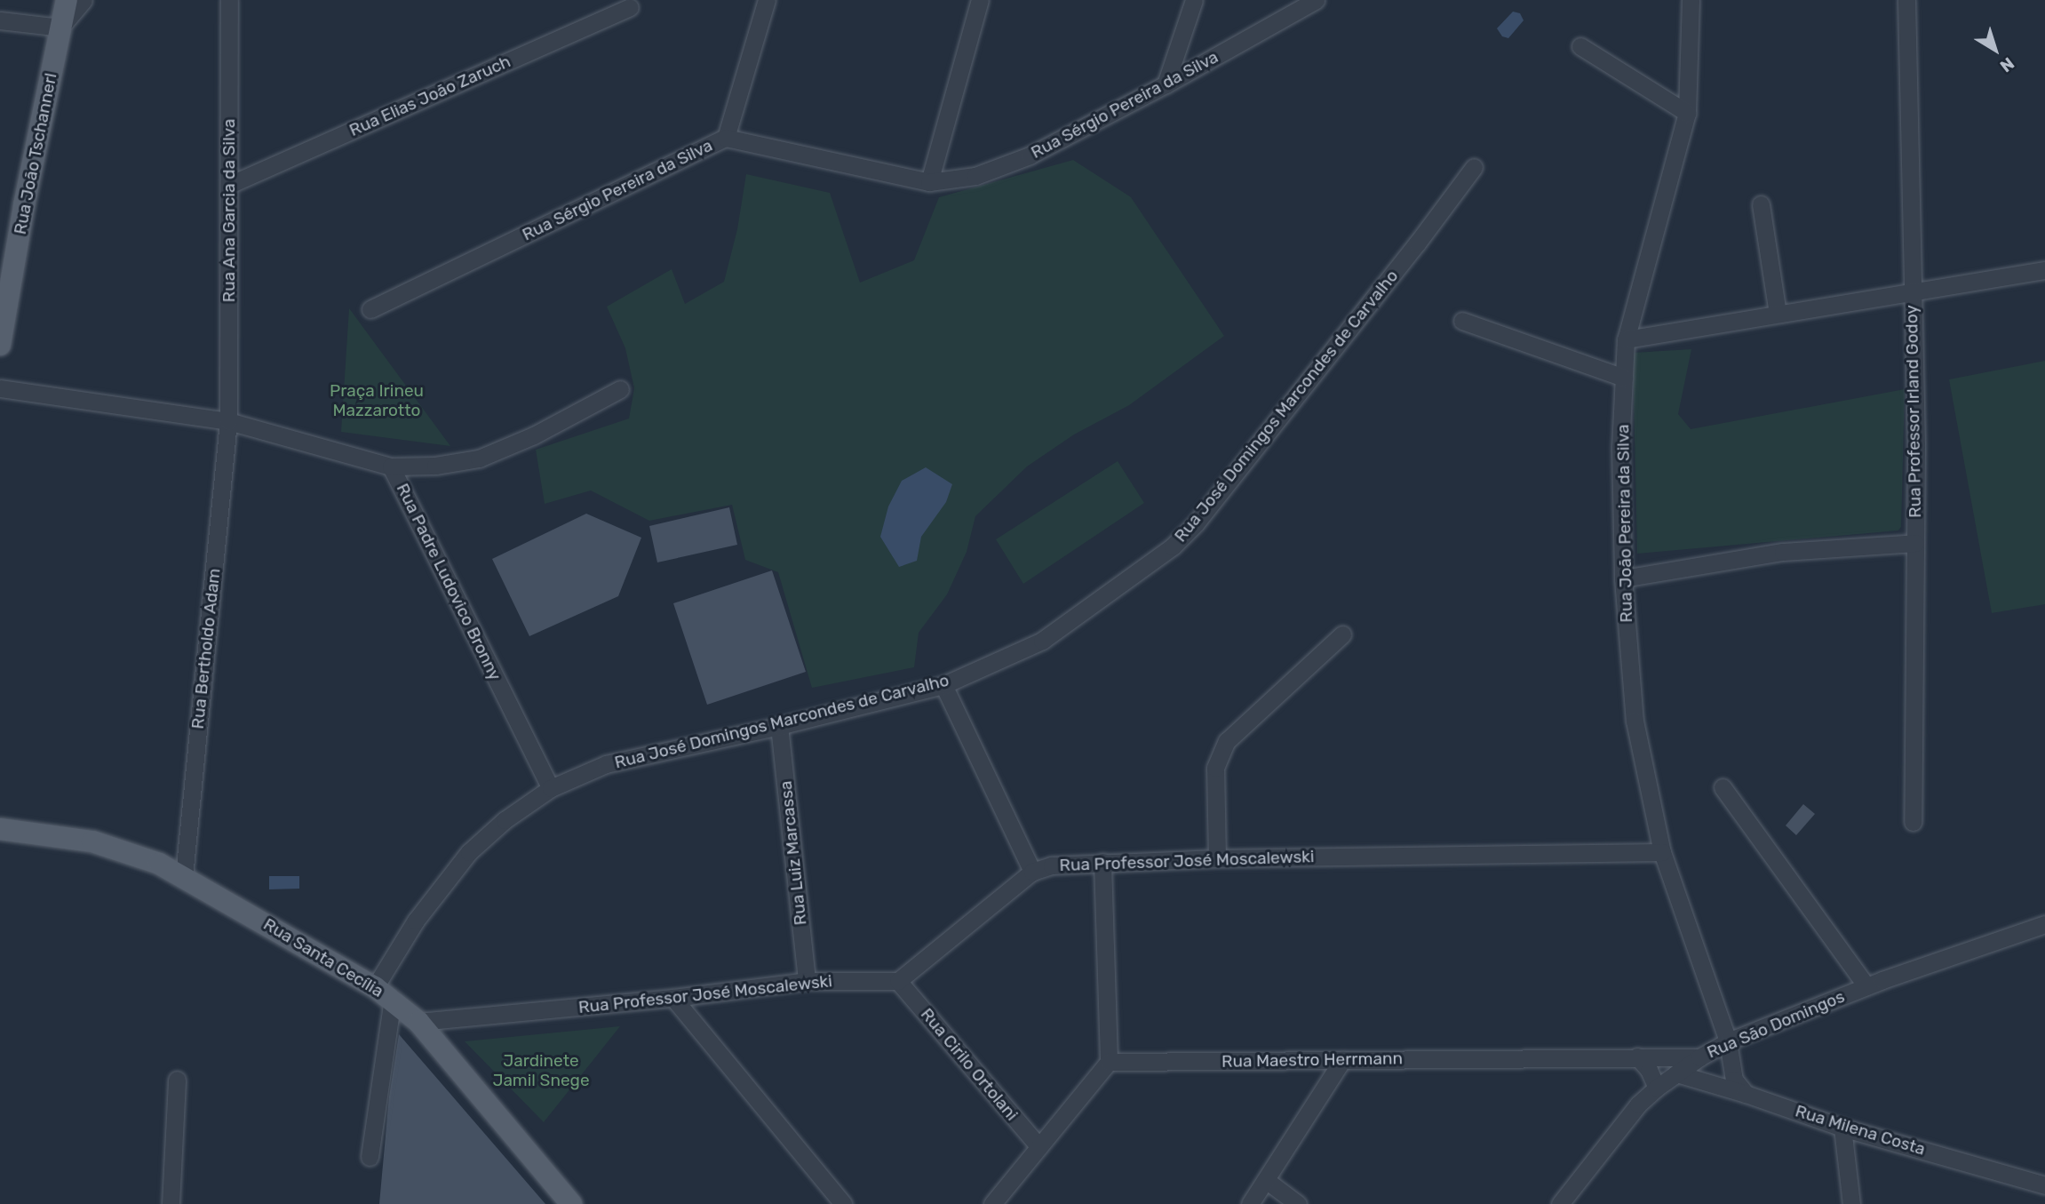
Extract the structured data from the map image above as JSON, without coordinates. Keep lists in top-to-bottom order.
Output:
{
  "streets": {
    "main road": ["Rua João Tschannerl", "Rua Santa Cecília"],
    "street": [
      "Rua Elias João Zaruch",
      "Rua Sérgio Pereira da Silva",
      "Rua Ana Garcia da Silva",
      "Rua José Domingos Marcondes de Carvalho",
      "Rua Professor Irland Godoy",
      "Rua João Pereira da Silva",
      "Rua Padre Ludovico Bronny",
      "Rua Bertholdo Adam",
      "Rua Luiz Marcassa",
      "Rua Professor José Moscalewski",
      "Rua São Domingos",
      "Rua Maestro Herrmann",
      "Rua Cirilo Ortolani",
      "Rua Milena Costa"
    ]
  },
  "crossings": [
    ["Rua Elias João Zaruch", "Rua Ana Garcia da Silva"],
    ["Rua Ana Garcia da Silva", "Rua Padre Ludovico Bronny"],
    ["Rua Ana Garcia da Silva", "Rua Bertholdo Adam"],
    ["Rua José Domingos Marcondes de Carvalho", "Rua Padre Ludovico Bronny"],
    ["Rua José Domingos Marcondes de Carvalho", "Rua Luiz Marcassa"],
    ["Rua José Domingos Marcondes de Carvalho", "Rua Santa Cecília"],
    ["Rua João Pereira da Silva", "Rua Professor José Moscalewski"],
    ["Rua João Pereira da Silva", "Rua São Domingos"],
    ["Rua João Pereira da Silva", "Rua Milena Costa"],
    ["Rua Padre Ludovico Bronny", "Rua Bertholdo Adam"],
    ["Rua Bertholdo Adam", "Rua Santa Cecília"],
    ["Rua Luiz Marcassa", "Rua Professor José Moscalewski"],
    ["Rua Professor José Moscalewski", "Rua Santa Cecília"],
    ["Rua Professor José Moscalewski", "Rua Cirilo Ortolani"],
    ["Rua São Domingos", "Rua Maestro Herrmann"],
    ["Rua São Domingos", "Rua Milena Costa"]
  ],
  "parks": ["Praça Irineu Mazzarotto", "Jardinete Jamil Snege"],
  "north": "bottom right"
}
